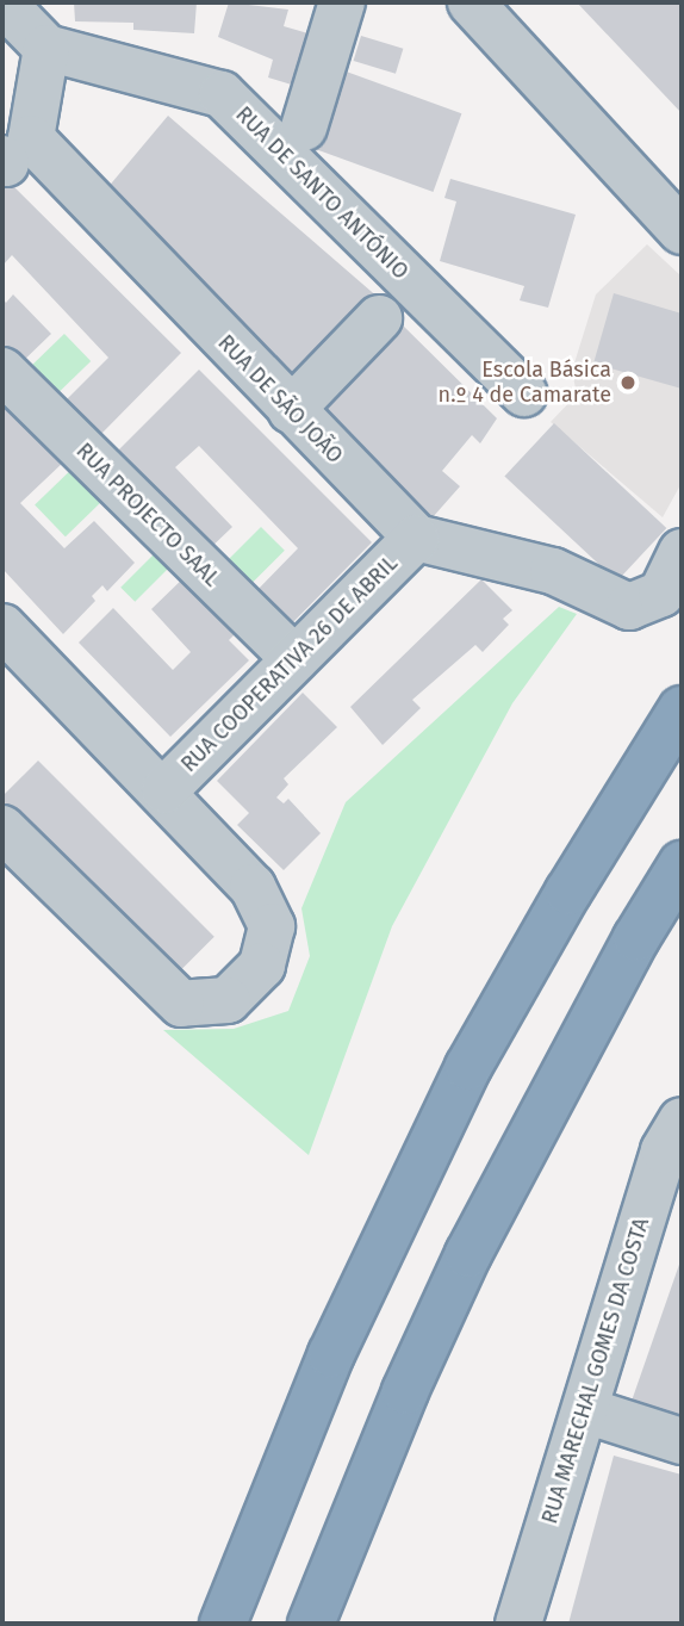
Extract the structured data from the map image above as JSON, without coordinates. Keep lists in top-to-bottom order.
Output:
{
  "streets": {
    "street": [
      "RUA DE SANTO ANTÓNIO",
      "RUA DE SÃO JOÃO",
      "RUA PROJECTO SAAL",
      "RUA COOPERATIVA 26 DE ABRIL",
      "RUA MARECHAL GOMES DA COSTA"
    ]
  },
  "crossings": [
    ["RUA DE SANTO ANTÓNIO", "RUA DE SÃO JOÃO"],
    ["RUA DE SÃO JOÃO", "RUA COOPERATIVA 26 DE ABRIL"],
    ["RUA PROJECTO SAAL", "RUA COOPERATIVA 26 DE ABRIL"]
  ],
  "places": ["Escola Básica n.º 4 de Camarate"]
}
